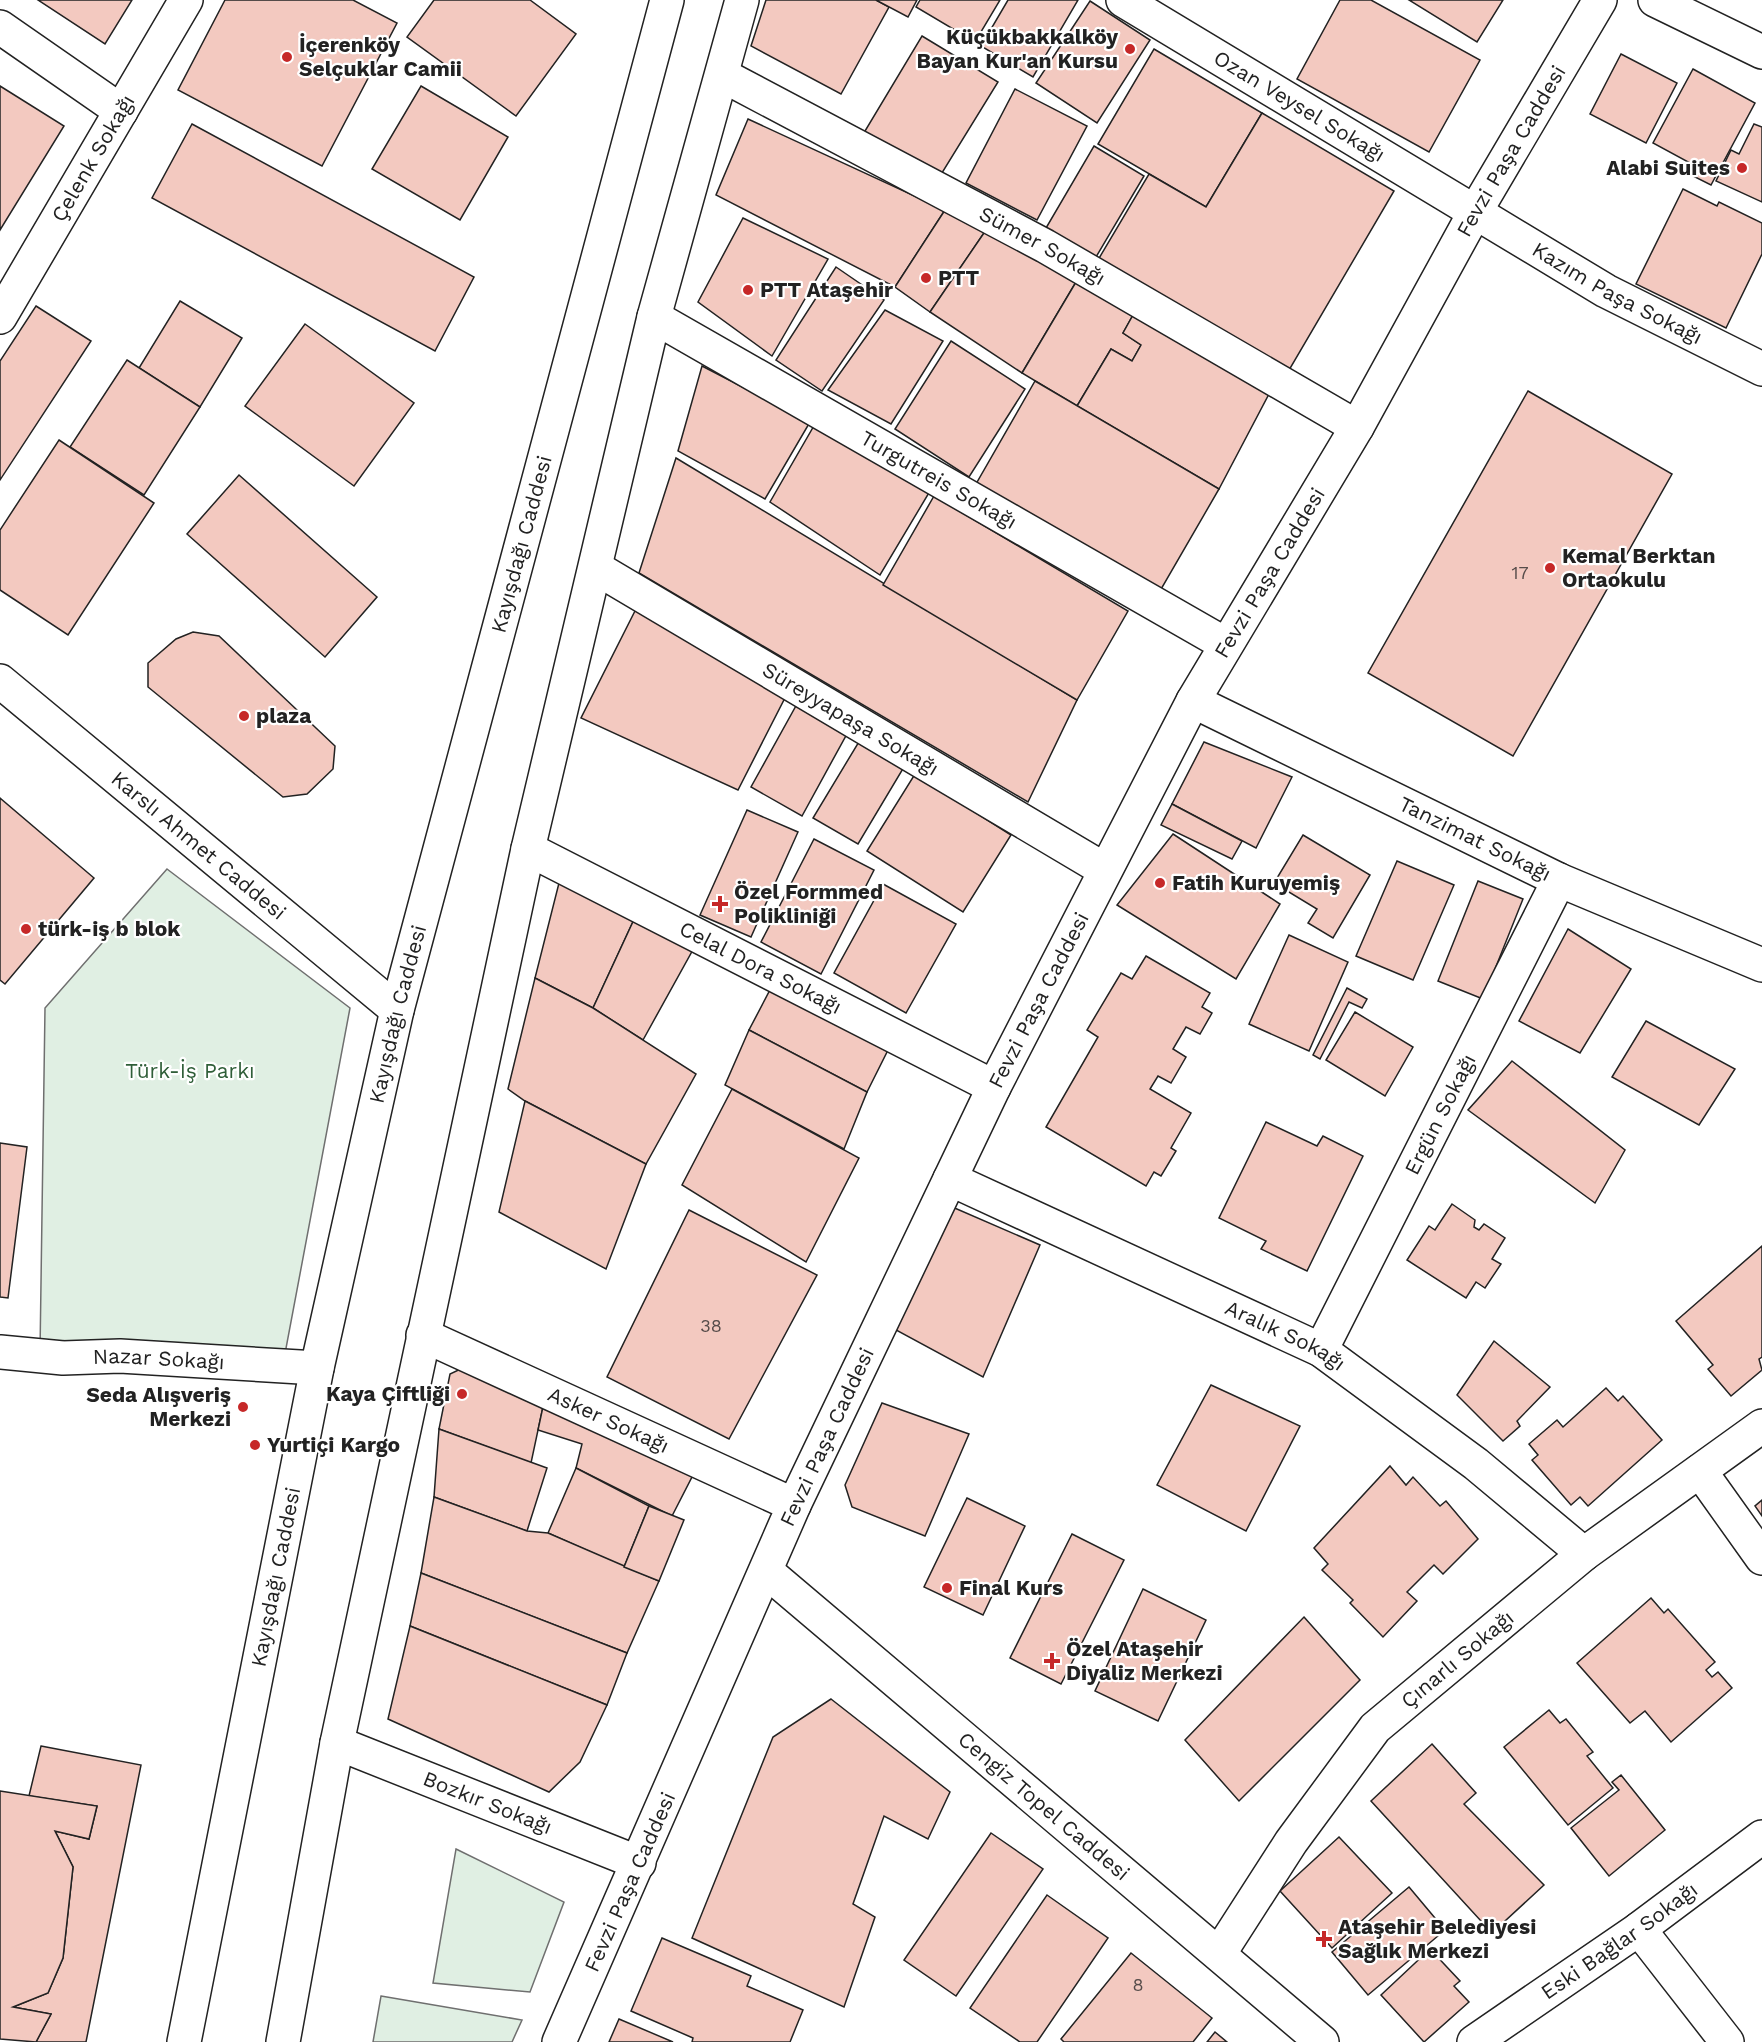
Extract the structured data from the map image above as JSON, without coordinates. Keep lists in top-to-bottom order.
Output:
{
  "streets": {
    "street": [
      "Ozan Veysel Sokağı",
      "Fevzi Paşa Caddesi",
      "Çelenk Sokağı",
      "Sümer Sokağı",
      "Kazım Paşa Sokağı",
      "Turgutreis Sokağı",
      "Kayışdağı Caddesi",
      "Süreyyapaşa Sokağı",
      "Tanzimat Sokağı",
      "Karslı Ahmet Caddesi",
      "Celal Dora Sokağı",
      "Ergün Sokağı",
      "Aralık Sokağı",
      "Nazar Sokağı",
      "Asker Sokağı",
      "Çınarlı Sokağı",
      "Bozkır Sokağı",
      "Cengiz Topel Caddesi",
      "Eski Bağlar Sokağı"
    ]
  },
  "crossings": [
    ["Ozan Veysel Sokağı", "Fevzi Paşa Caddesi"],
    ["Ozan Veysel Sokağı", "Kazım Paşa Sokağı"],
    ["Fevzi Paşa Caddesi", "Sümer Sokağı"],
    ["Fevzi Paşa Caddesi", "Kazım Paşa Sokağı"],
    ["Fevzi Paşa Caddesi", "Turgutreis Sokağı"],
    ["Fevzi Paşa Caddesi", "Süreyyapaşa Sokağı"],
    ["Fevzi Paşa Caddesi", "Tanzimat Sokağı"],
    ["Fevzi Paşa Caddesi", "Celal Dora Sokağı"],
    ["Fevzi Paşa Caddesi", "Aralık Sokağı"],
    ["Fevzi Paşa Caddesi", "Asker Sokağı"],
    ["Fevzi Paşa Caddesi", "Bozkır Sokağı"],
    ["Fevzi Paşa Caddesi", "Cengiz Topel Caddesi"],
    ["Kayışdağı Caddesi", "Karslı Ahmet Caddesi"],
    ["Kayışdağı Caddesi", "Nazar Sokağı"],
    ["Tanzimat Sokağı", "Ergün Sokağı"],
    ["Ergün Sokağı", "Aralık Sokağı"],
    ["Aralık Sokağı", "Çınarlı Sokağı"],
    ["Çınarlı Sokağı", "Cengiz Topel Caddesi"]
  ],
  "parks": ["Türk-İş Parkı"],
  "places": {
    "other": [
      "Küçükbakkalköy Bayan Kur'an Kursu",
      "İçerenköy Selçuklar Camii",
      "Alabi Suites",
      "PTT",
      "PTT Ataşehir",
      "Kemal Berktan Ortaokulu",
      "plaza",
      "Fatih Kuruyemiş",
      "türk-iş b blok",
      "Kaya Çiftliği",
      "Seda Alışveriş Merkezi",
      "Yurtiçi Kargo",
      "Final Kurs"
    ],
    "health": ["Özel Formmed Polikliniği", "Özel Ataşehir Diyaliz Merkezi", "Ataşehir Belediyesi Sağlık Merkezi"]
  },
  "house_numbers": ["17", "38", "8"]
}
